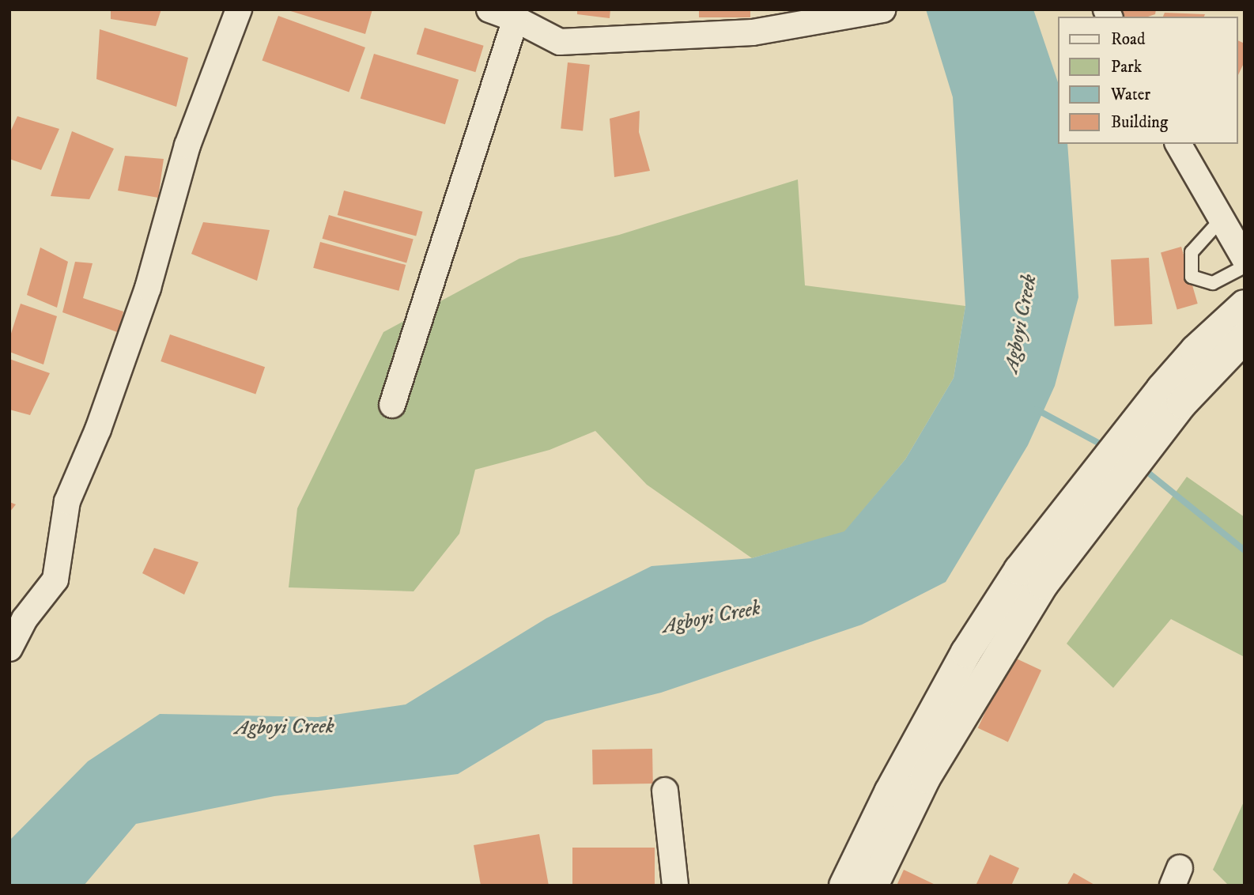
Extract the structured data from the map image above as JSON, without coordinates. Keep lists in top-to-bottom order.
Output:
{
  "water": ["Agboyi Creek"],
  "legend": [
    "Road",
    "Park",
    "Water",
    "Building"
  ]
}
